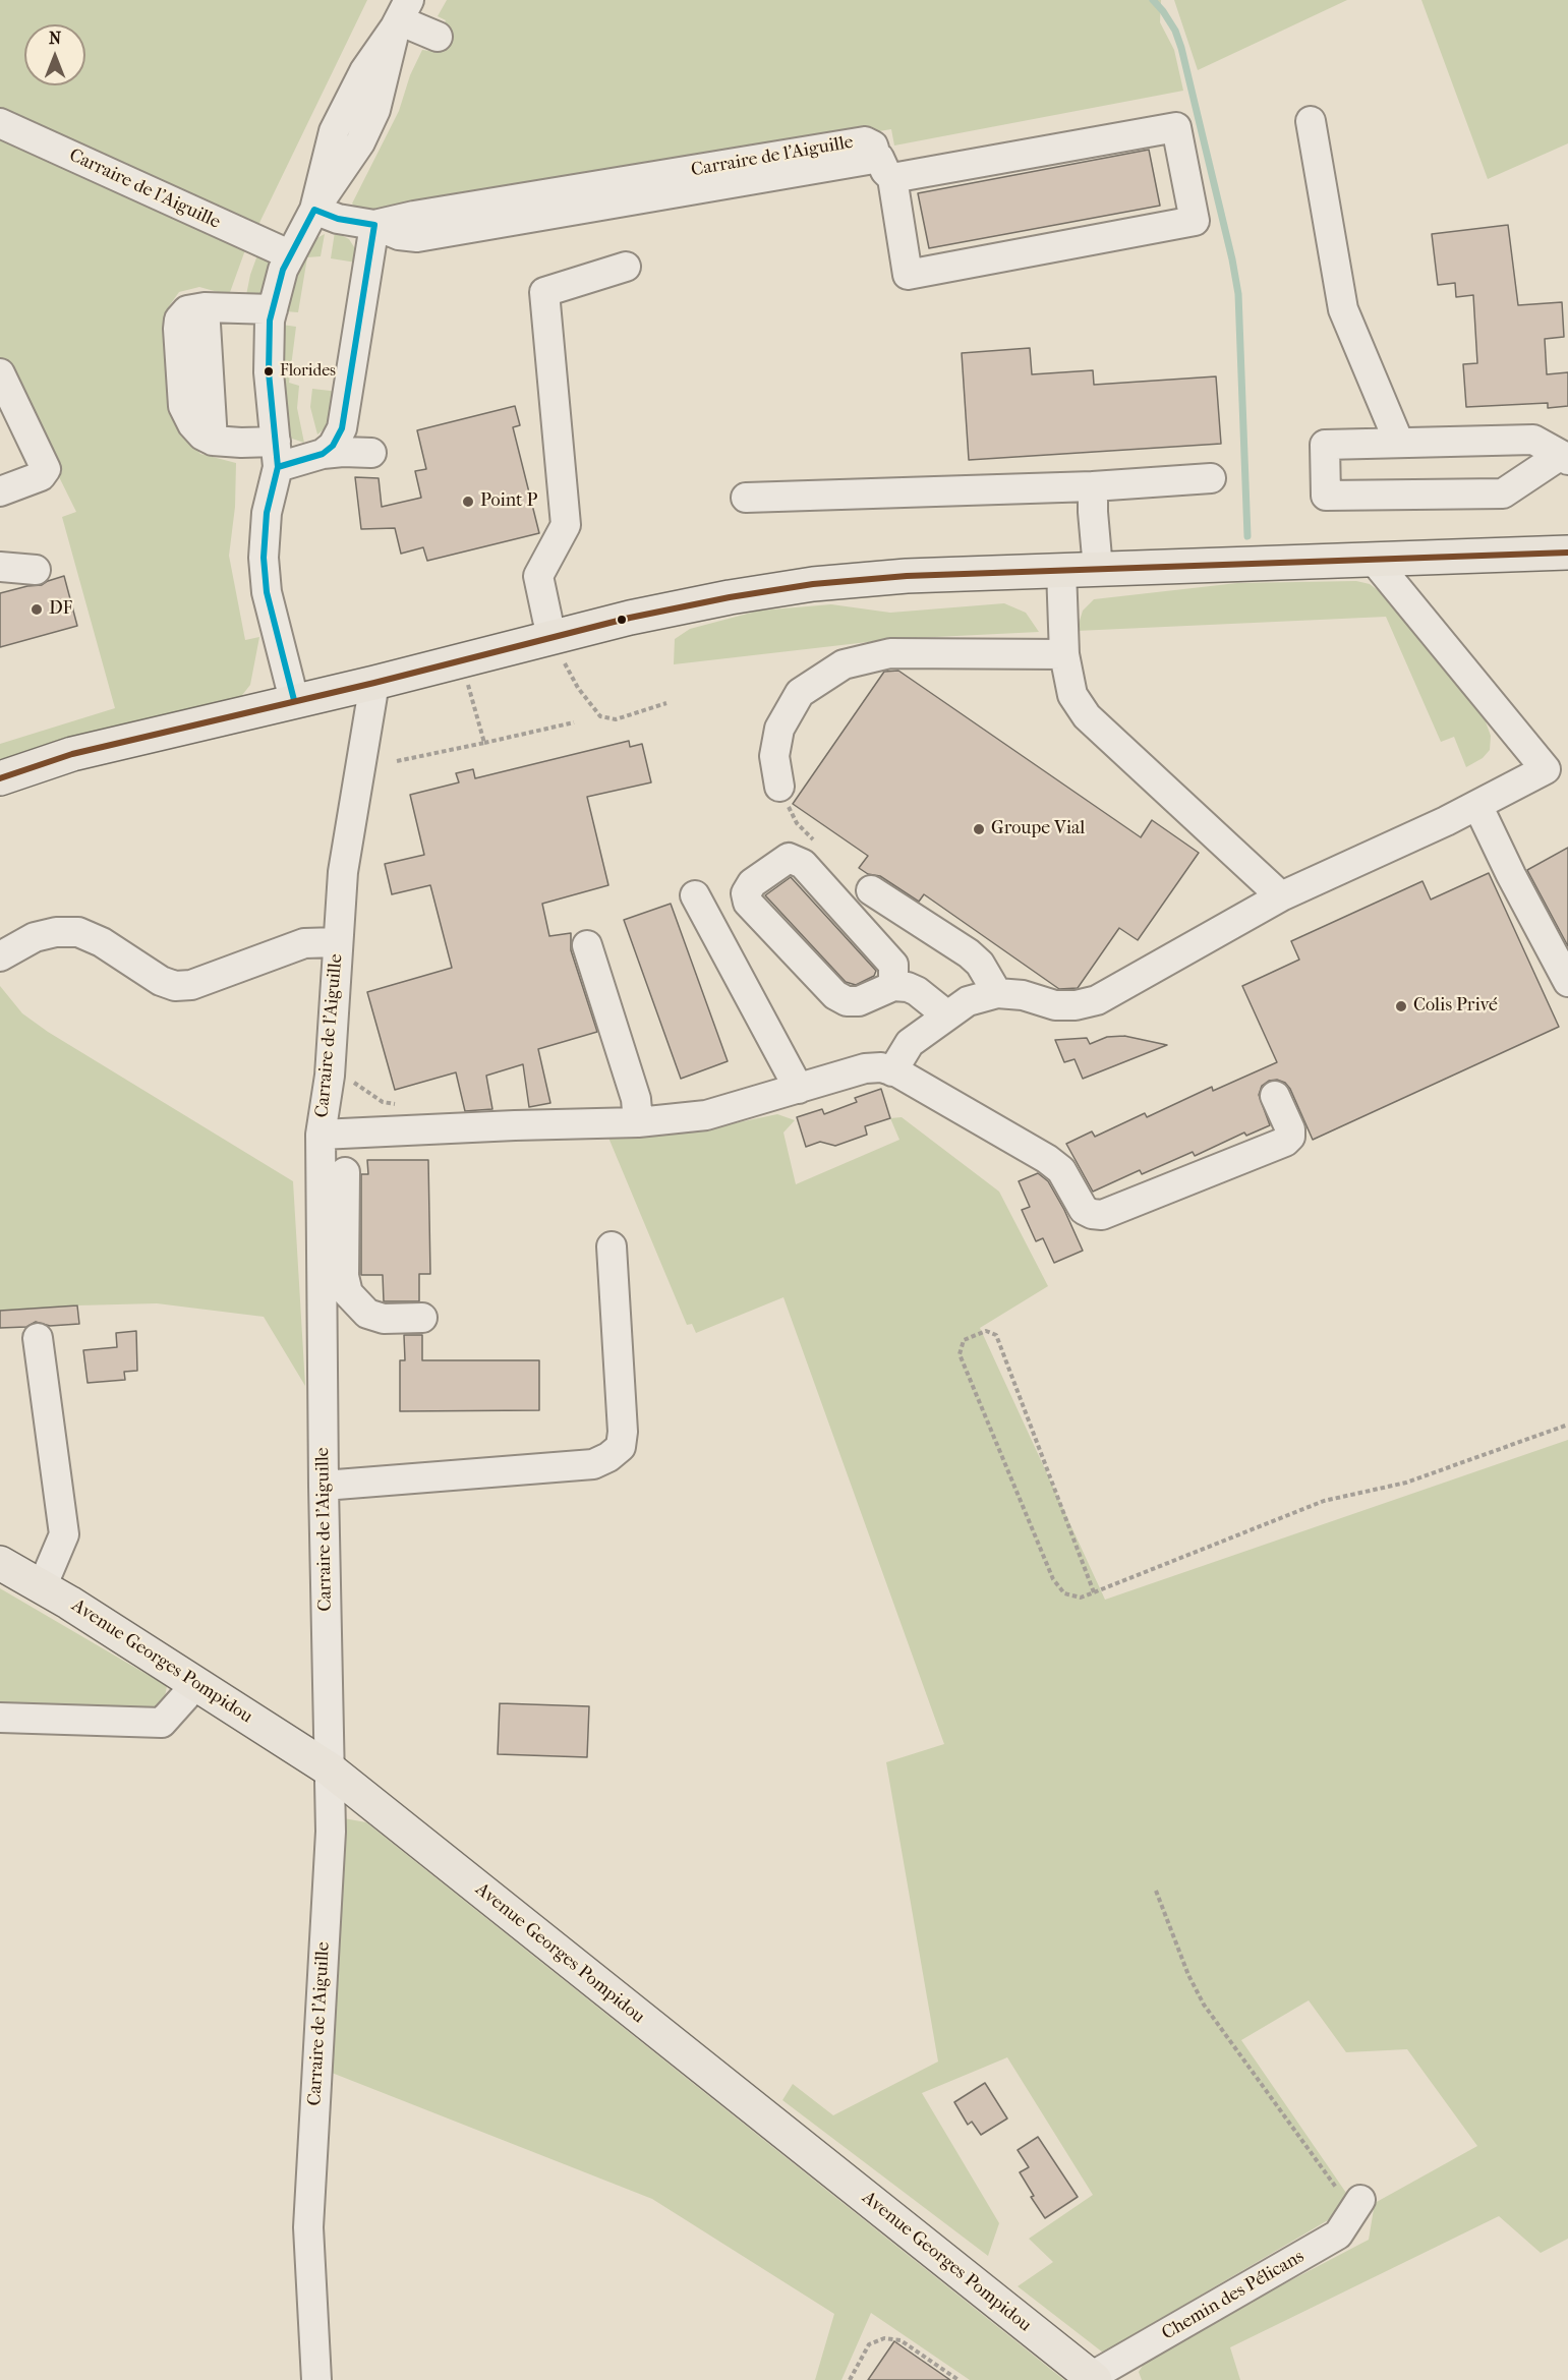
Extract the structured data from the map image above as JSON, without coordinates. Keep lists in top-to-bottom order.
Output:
{
  "streets": {
    "main road": ["Avenue Georges Pompidou"],
    "street": ["Carraire de l'Aiguille", "Chemin des Pélicans"]
  },
  "crossings": [
    ["Carraire de l'Aiguille", "Avenue Georges Pompidou"],
    ["Avenue Georges Pompidou", "Chemin des Pélicans"]
  ],
  "places": [
    "Florides",
    "Point P",
    "DF",
    "Groupe Vial",
    "Colis Privé"
  ],
  "north": "top"
}
